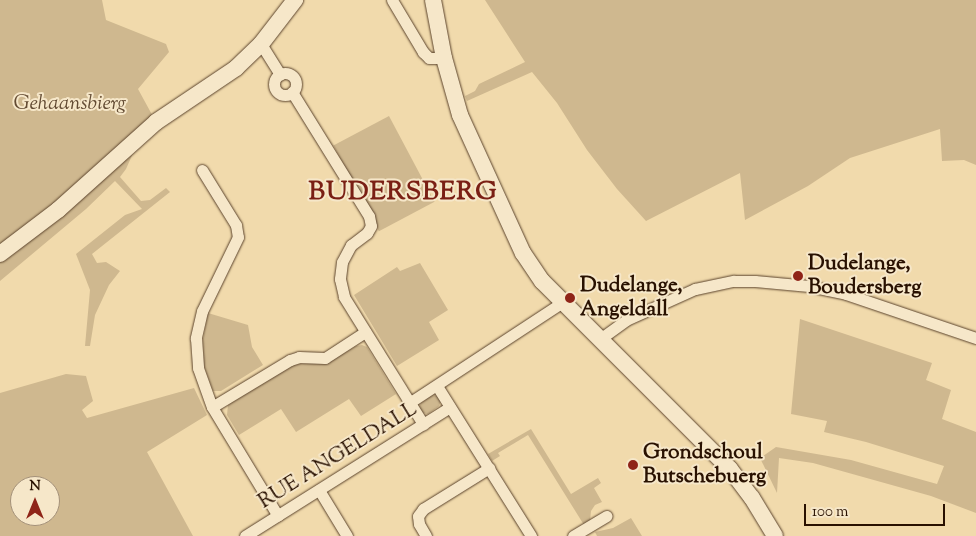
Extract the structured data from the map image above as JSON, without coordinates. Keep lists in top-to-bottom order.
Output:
{
  "streets": {
    "street": ["RUE ANGELDALL"]
  },
  "districts": ["BUDERSBERG"],
  "parks": ["Gehaansbierg"],
  "places": ["Dudelange, Boudersberg", "Dudelange, Angeldall", "Grondschoul Butschebuerg"],
  "scale_bar": "100 m",
  "north": "top"
}
